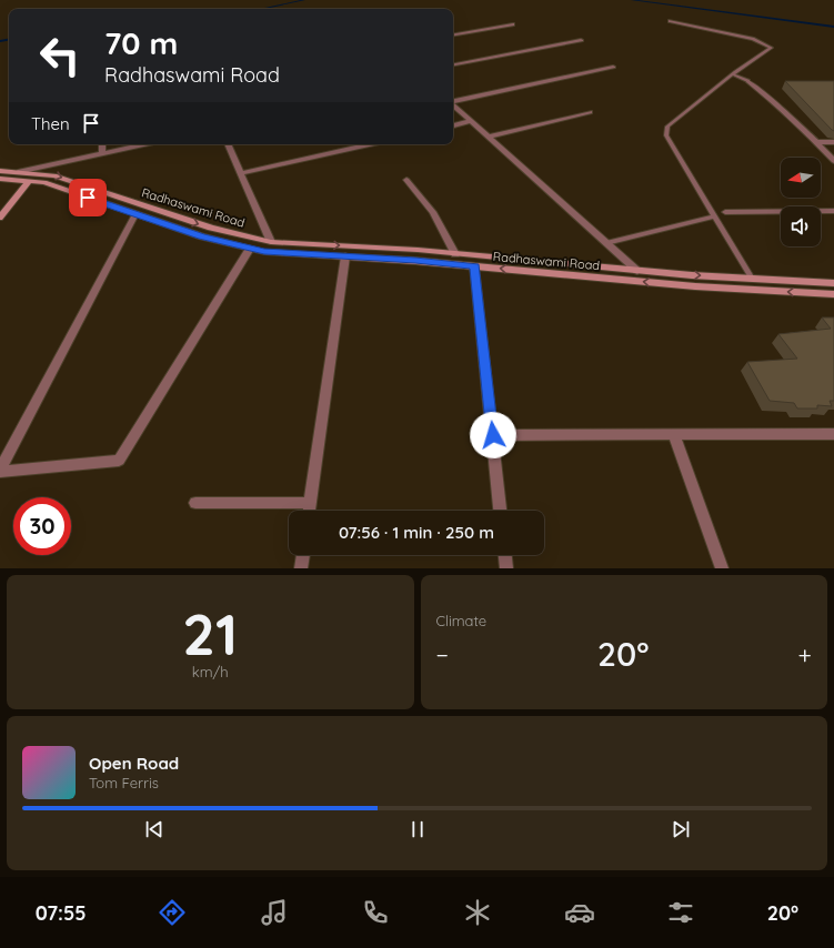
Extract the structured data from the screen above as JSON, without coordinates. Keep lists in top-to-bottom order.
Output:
{
  "streets": {
    "street": ["Radhaswami Road"]
  },
  "north": "left",
  "page": {
    "turn": ["70 m", "Radhaswami Road"],
    "then": "Then",
    "limit": "30",
    "trip": "07:56 · 1 min · 250 m",
    "tile": [
      ["21", "km/h"],
      "Climate"
    ],
    "heat": ["−", "20°", "+"],
    "song": ["Open Road", "Tom Ferris"],
    "tabs": ["07:55", "20°"]
  }
}
